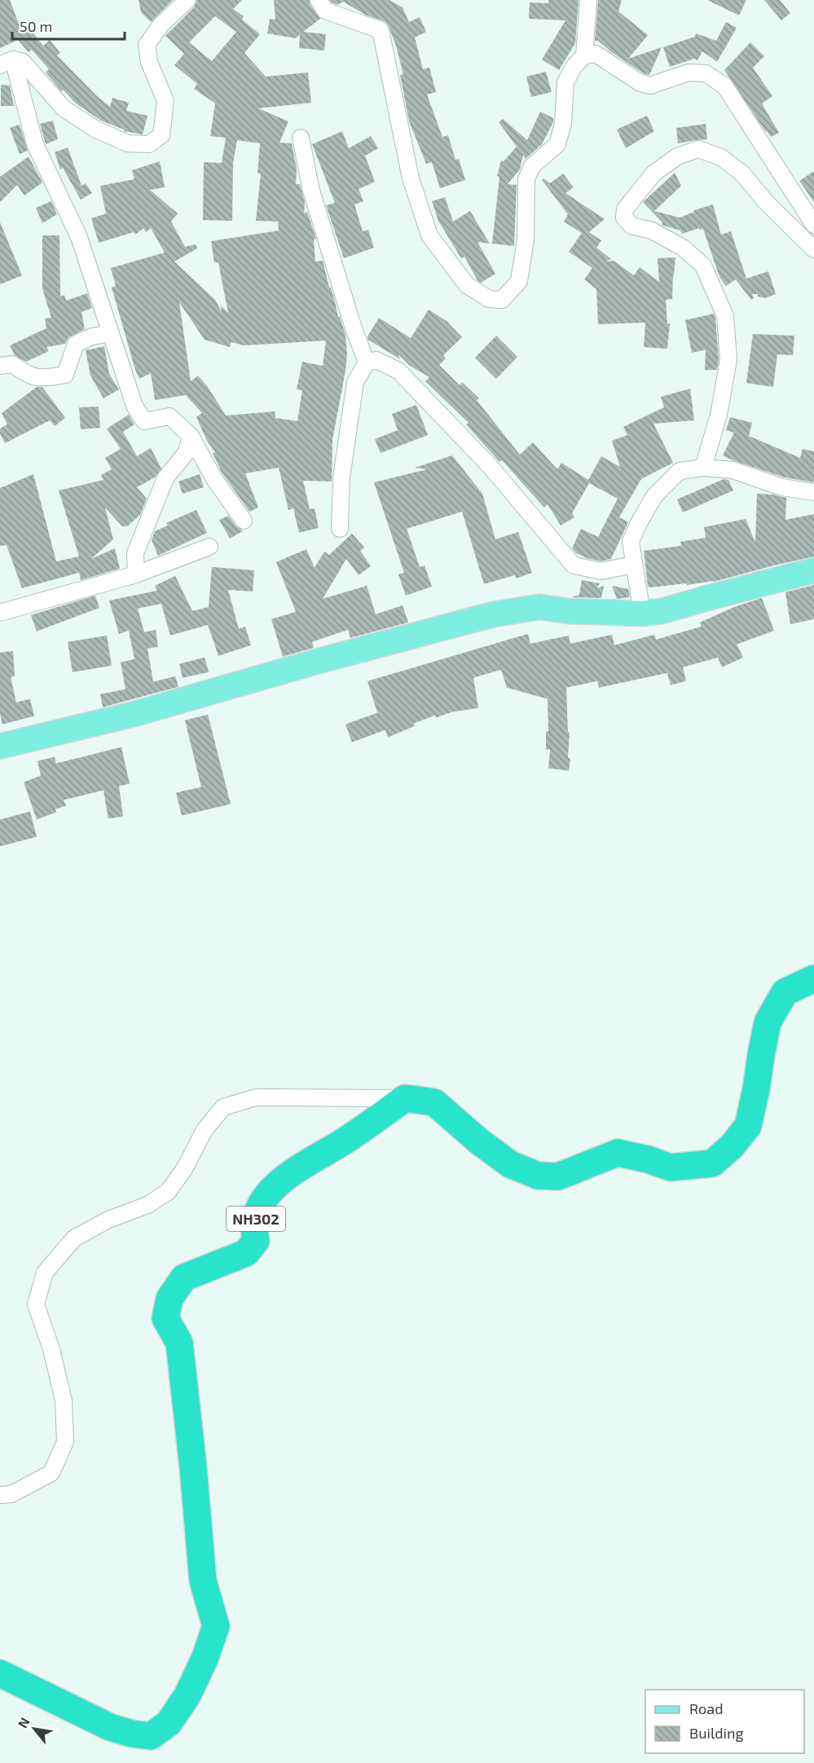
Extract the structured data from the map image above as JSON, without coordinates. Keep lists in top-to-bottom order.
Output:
{
  "streets": {
    "highway": ["NH302"]
  },
  "legend": ["Road", "Building"],
  "scale_bar": "50 m",
  "north": "top left"
}
